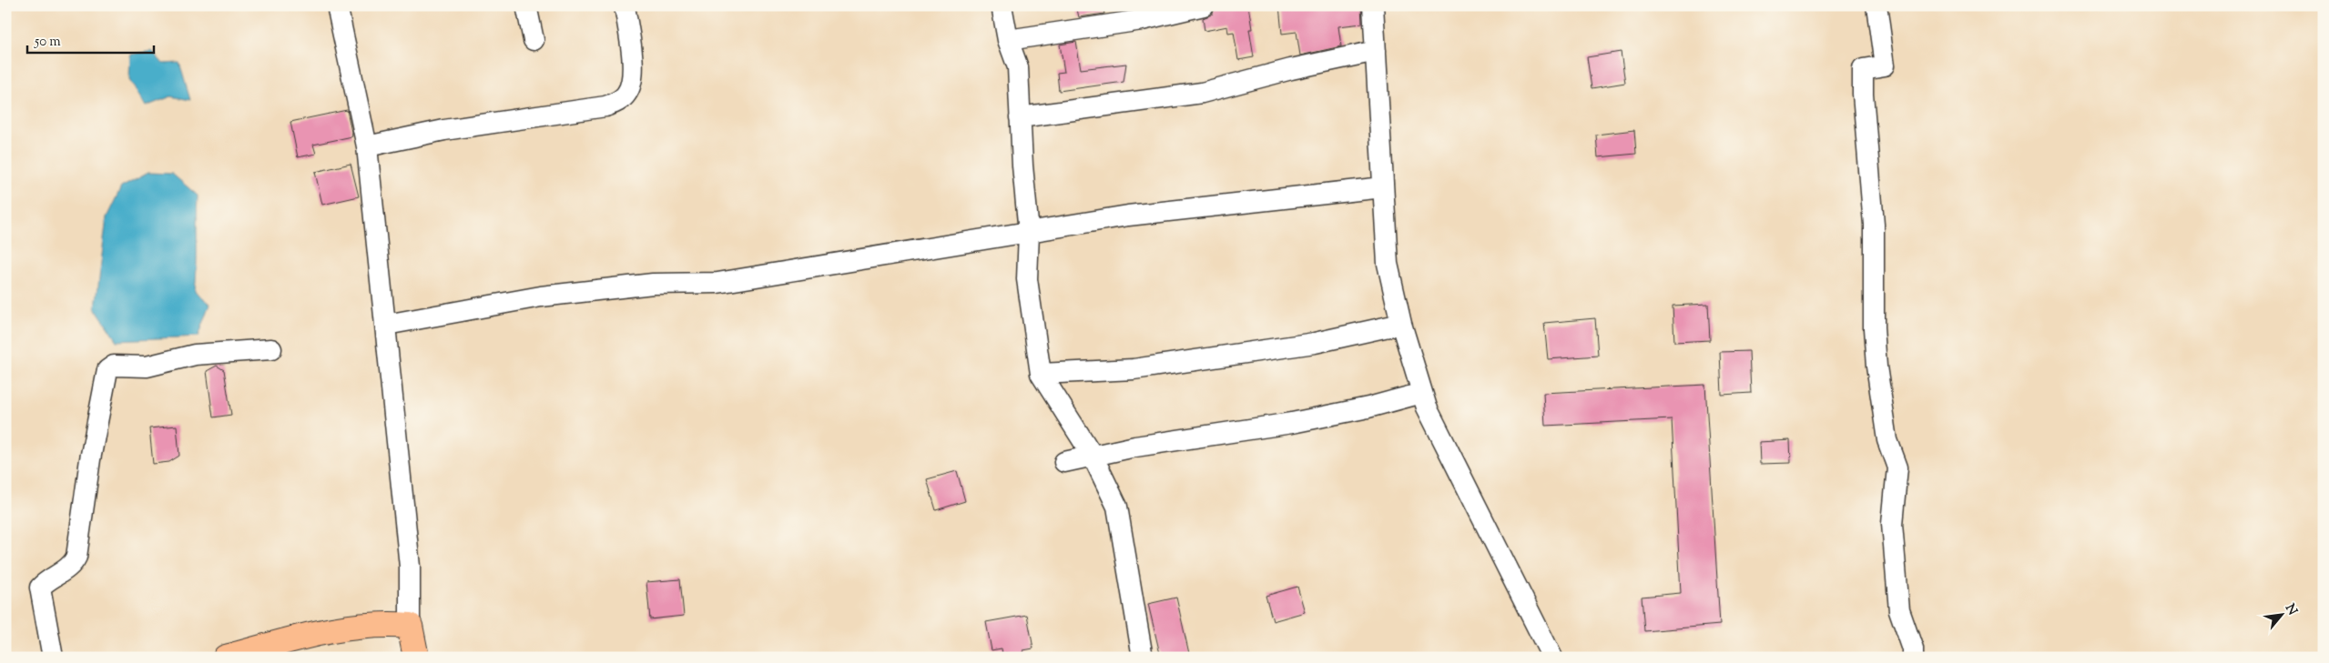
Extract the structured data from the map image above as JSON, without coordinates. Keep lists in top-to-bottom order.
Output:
{
  "scale_bar": "50 m",
  "north": "top right"
}
